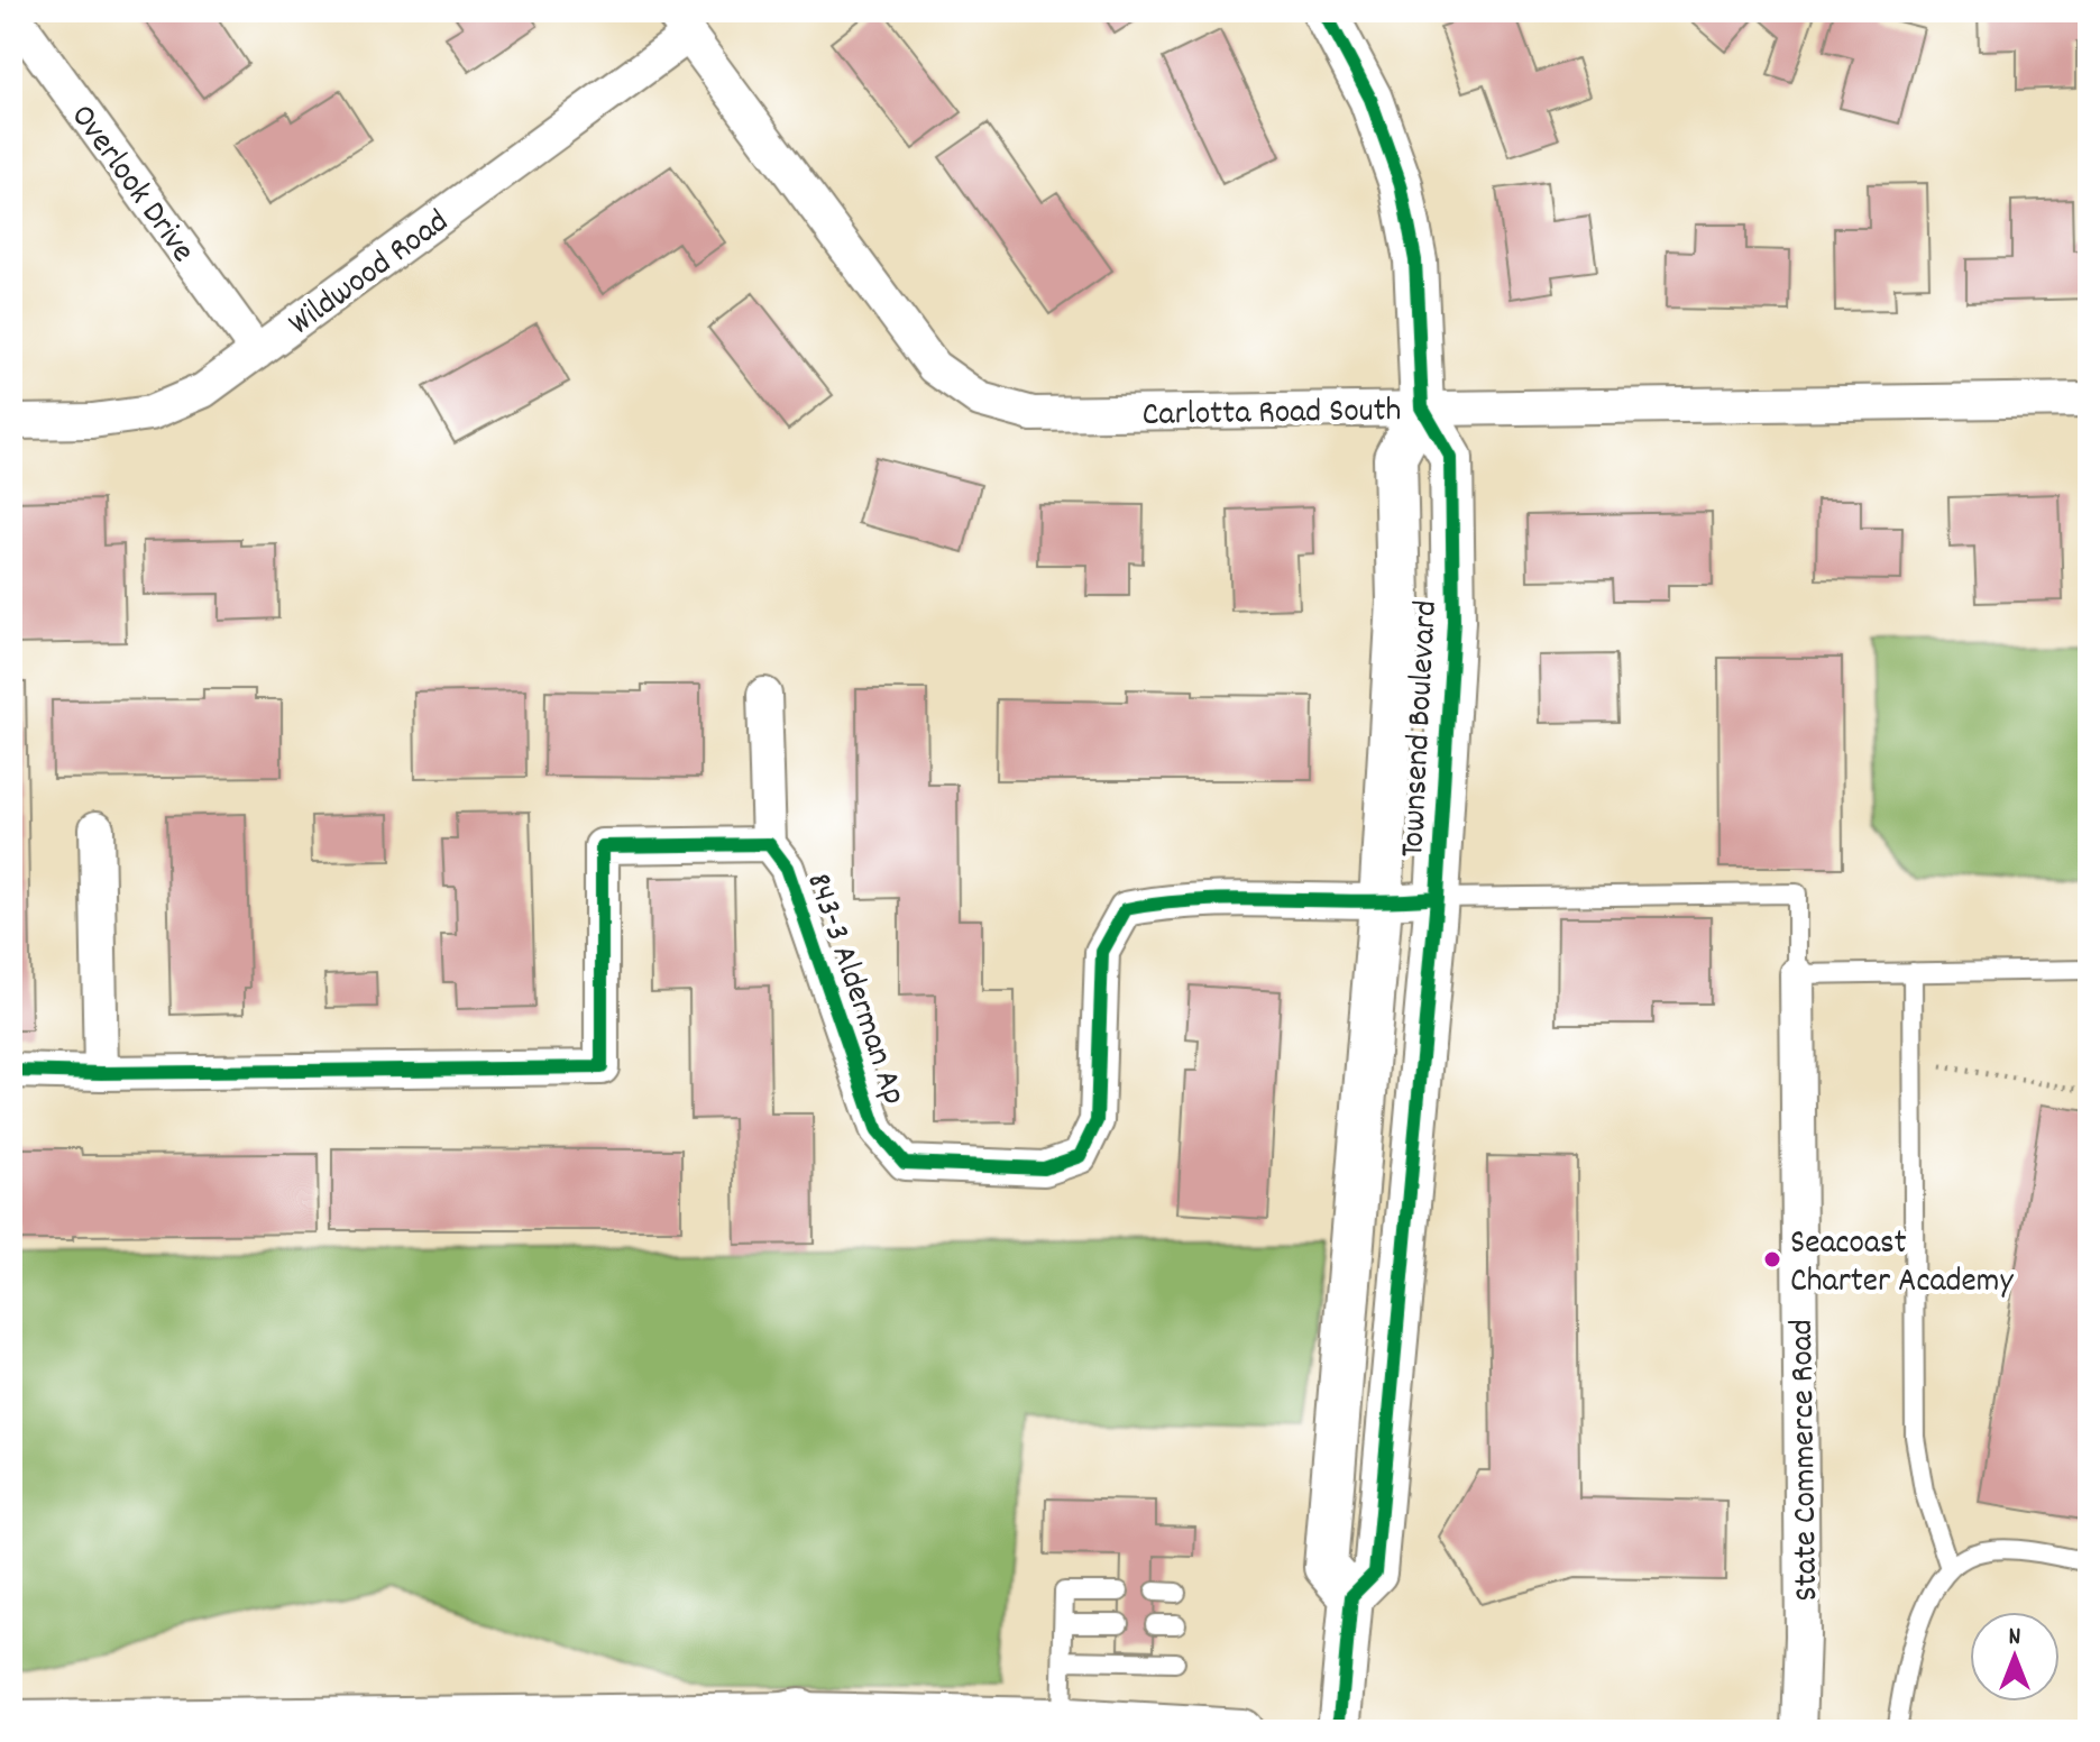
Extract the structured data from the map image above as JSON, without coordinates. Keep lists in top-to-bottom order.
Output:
{
  "streets": {
    "street": [
      "Overlook Drive",
      "Wildwood Road",
      "Carlotta Road South",
      "Townsend Boulevard",
      "843-3 Alderman Ap",
      "State Commerce Road"
    ]
  },
  "crossings": [
    ["Overlook Drive", "Wildwood Road"],
    ["Wildwood Road", "Carlotta Road South"],
    ["Carlotta Road South", "Townsend Boulevard"],
    ["Townsend Boulevard", "843-3 Alderman Ap"]
  ],
  "places": ["Seacoast Charter Academy"],
  "north": "top"
}
